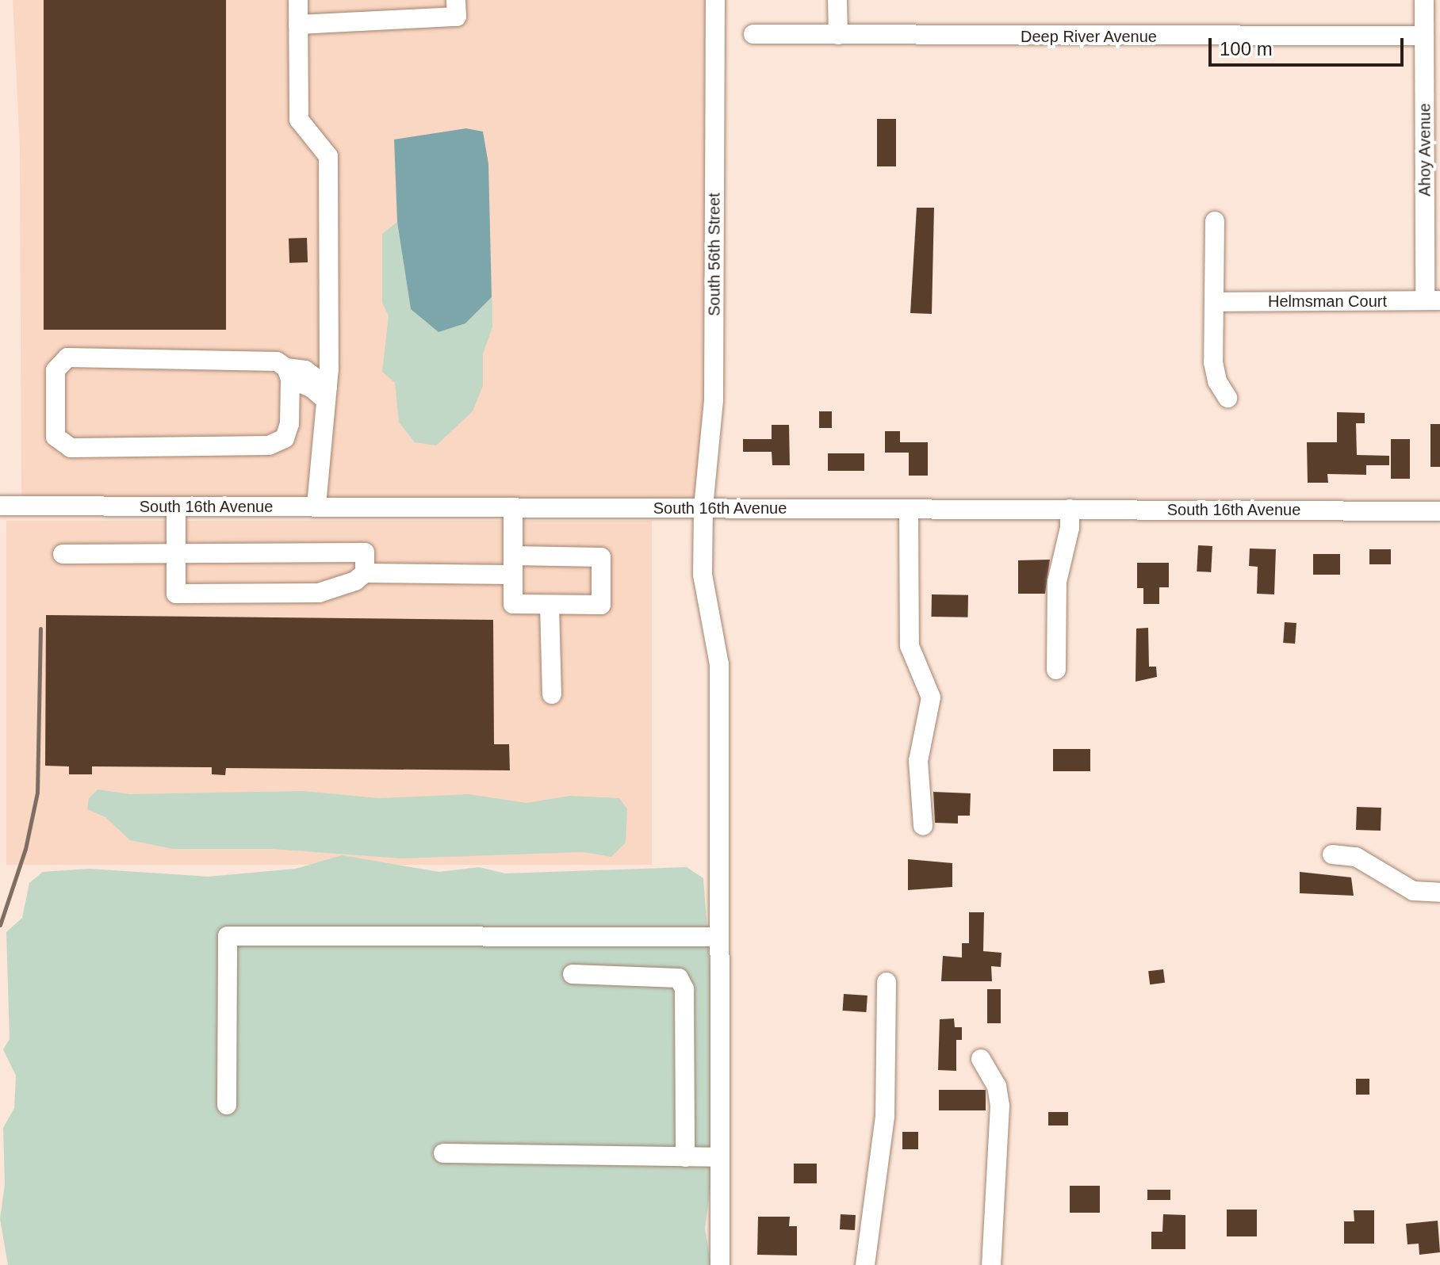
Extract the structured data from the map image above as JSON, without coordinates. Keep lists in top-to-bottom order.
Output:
{
  "streets": {
    "street": [
      "Deep River Avenue",
      "Ahoy Avenue",
      "South 56th Street",
      "Helmsman Court",
      "South 16th Avenue"
    ]
  },
  "crossings": [
    ["Deep River Avenue", "Ahoy Avenue"],
    ["Ahoy Avenue", "Helmsman Court"],
    ["South 56th Street", "South 16th Avenue"]
  ],
  "scale_bar": "100 m"
}
